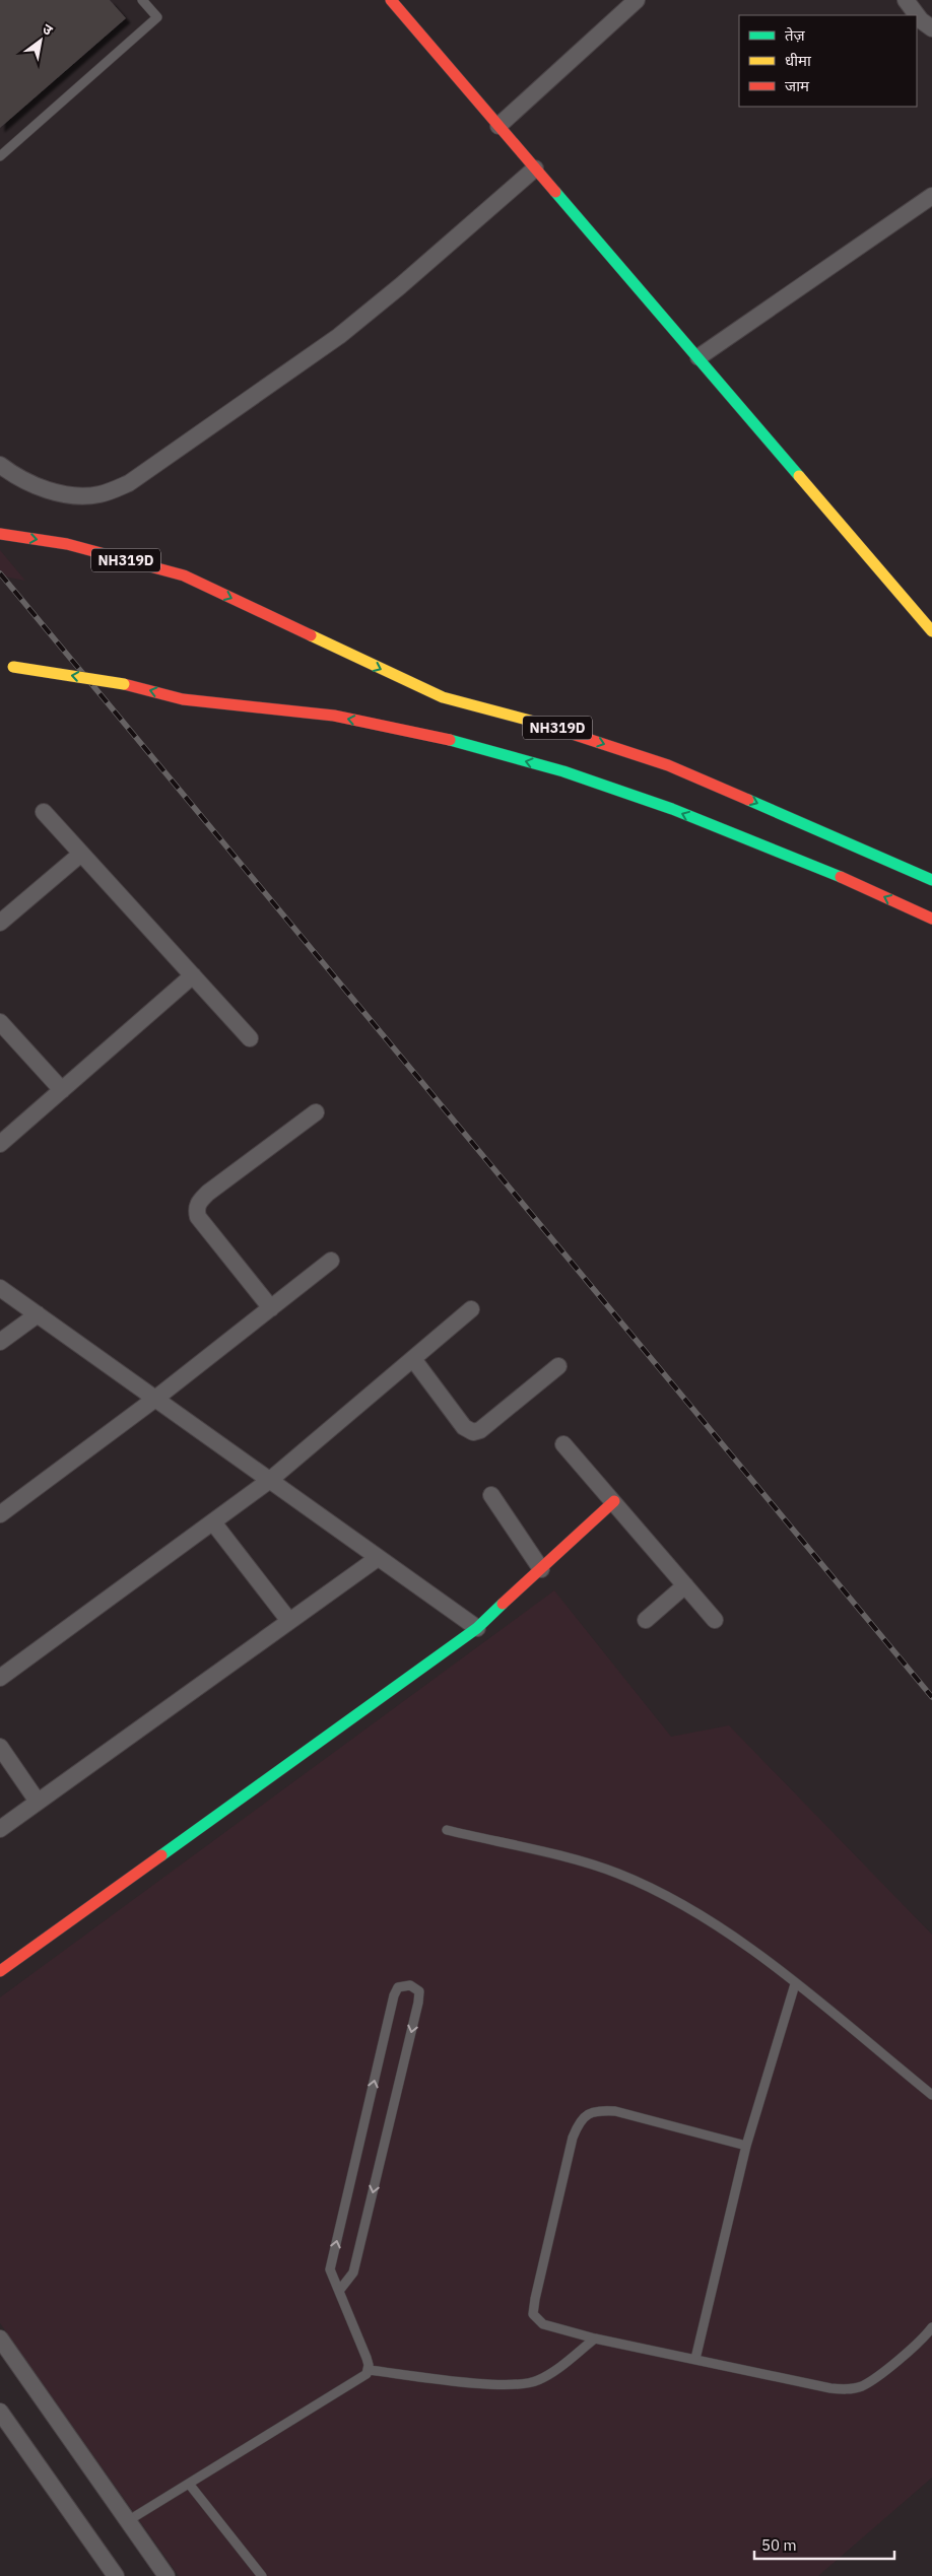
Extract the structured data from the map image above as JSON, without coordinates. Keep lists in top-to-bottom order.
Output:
{
  "streets": {
    "main road": ["NH319D"]
  },
  "legend": ["तेज़", "धीमा", "जाम"],
  "scale_bar": "50 m",
  "north": "top right"
}
